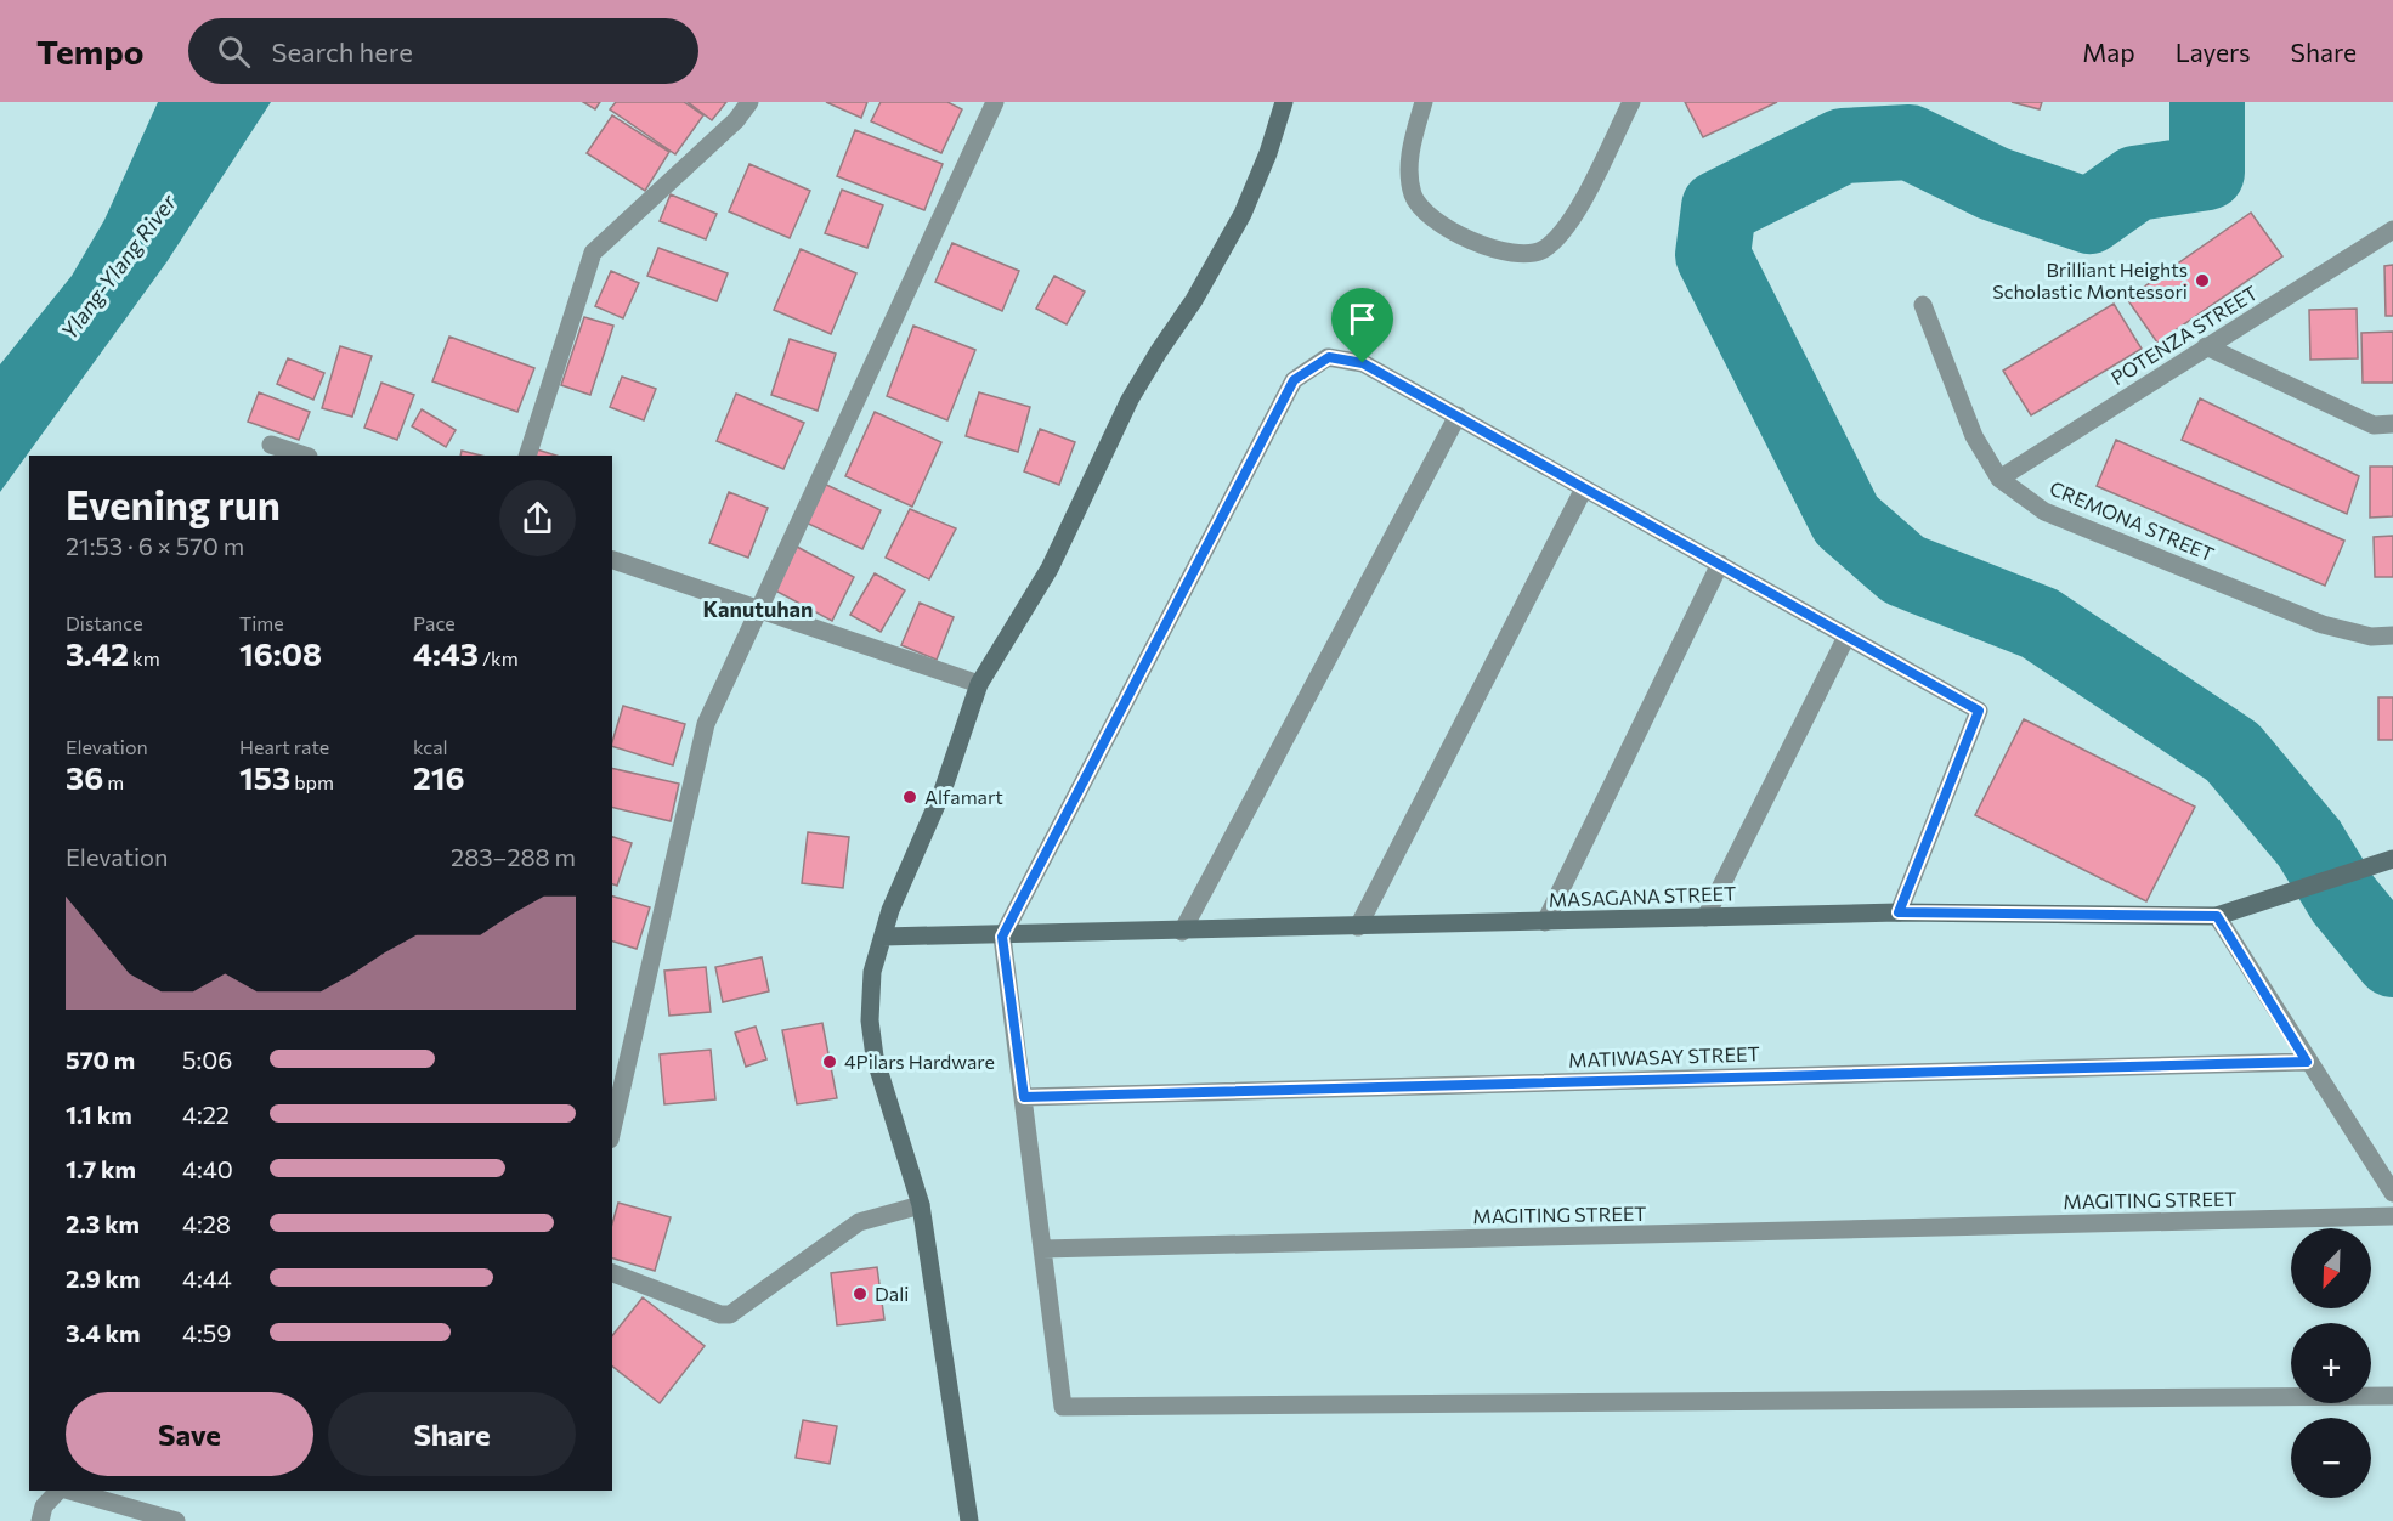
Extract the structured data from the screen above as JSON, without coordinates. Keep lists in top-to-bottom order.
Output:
{
  "streets": {
    "street": [
      "POTENZA STREET",
      "CREMONA STREET",
      "MASAGANA STREET",
      "MATIWASAY STREET",
      "MAGITING STREET"
    ]
  },
  "crossings": [
    ["POTENZA STREET", "CREMONA STREET"]
  ],
  "districts": ["Kanutuhan"],
  "water": ["Ylang-Ylang River"],
  "places": [
    "Brilliant Heights Scholastic Montessori",
    "Alfamart",
    "4Pilars Hardware",
    "Dali"
  ],
  "north": "bottom left",
  "page": {
    "header": "Tempo",
    "search": "Search here",
    "nav": ["Map", "Layers", "Share"],
    "heading": ["Evening run", "21:53 · 6 × 570 m"],
    "stats": [
      ["Distance", "3.42 km"],
      ["Time", "16:08"],
      ["Pace", "4:43 /km"],
      ["Elevation", "36 m"],
      ["Heart rate", "153 bpm"],
      ["kcal", "216"]
    ],
    "chart": ["Elevation", "283–288 m"],
    "list": [
      {
        "name": "570 m",
        "note": "5:06"
      },
      {
        "name": "1.1 km",
        "note": "4:22"
      },
      {
        "name": "1.7 km",
        "note": "4:40"
      },
      {
        "name": "2.3 km",
        "note": "4:28"
      },
      {
        "name": "2.9 km",
        "note": "4:44"
      },
      {
        "name": "3.4 km",
        "note": "4:59"
      }
    ],
    "map_buttons": ["+", "−"],
    "buttons": ["Save", "Share"]
  }
}
